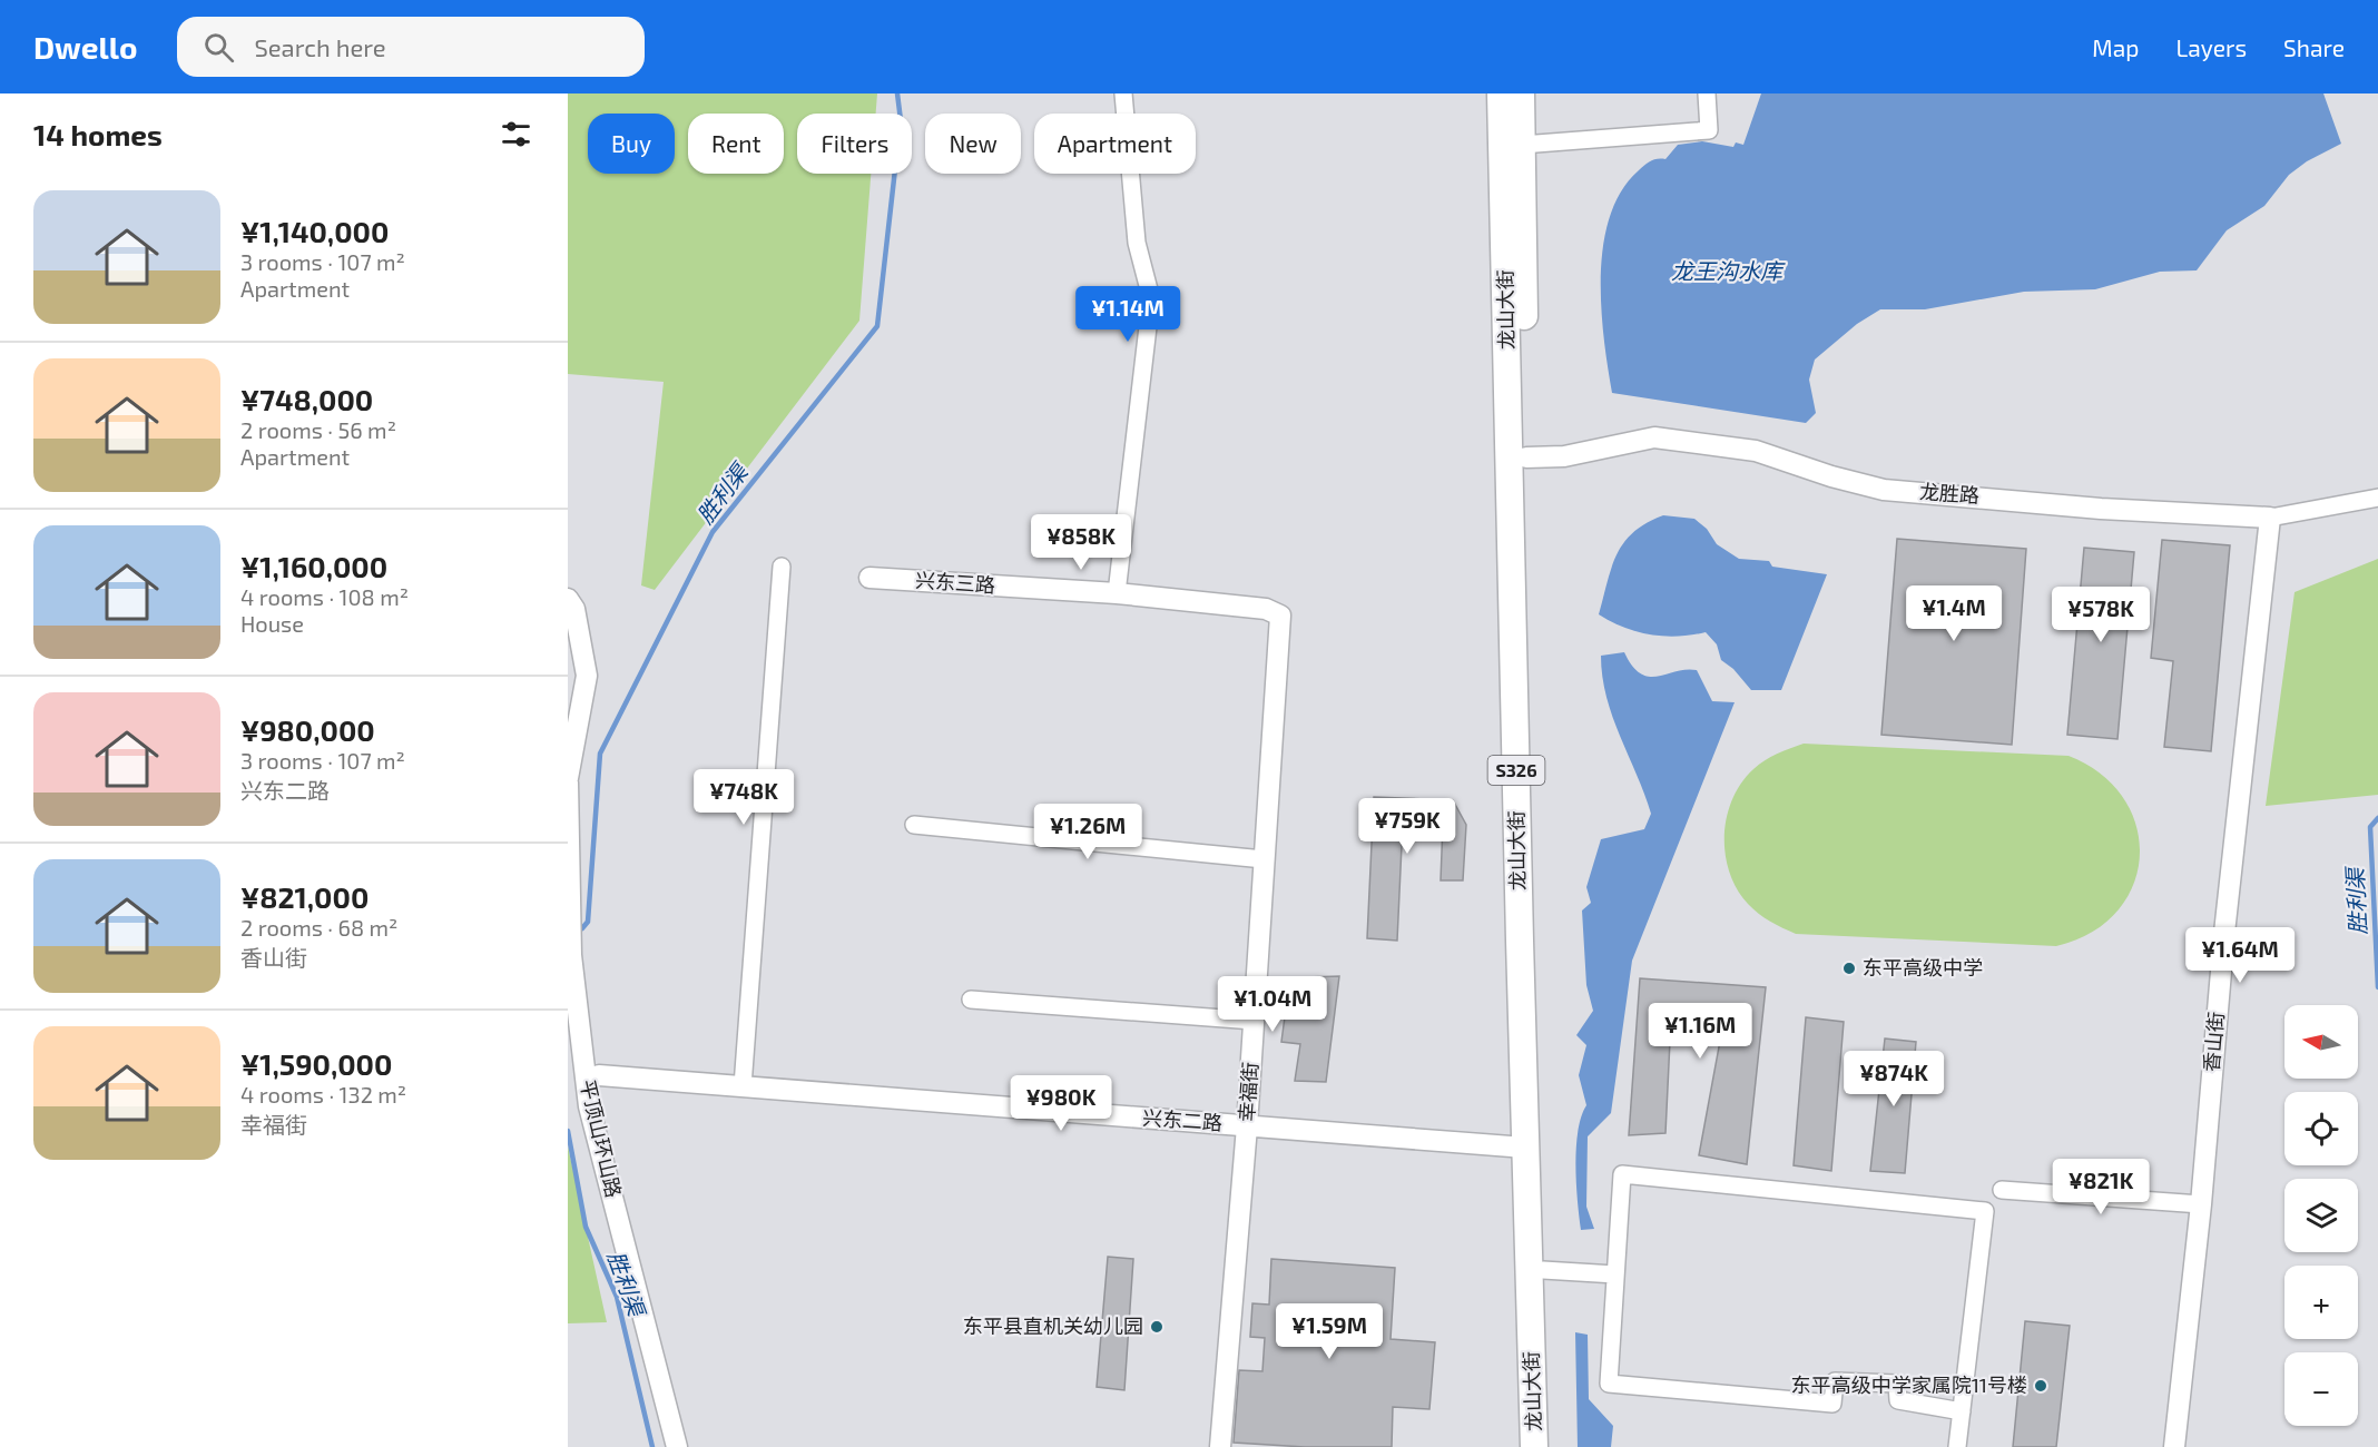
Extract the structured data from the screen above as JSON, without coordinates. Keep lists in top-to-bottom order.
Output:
{
  "streets": {
    "main road": ["龙山大街", "S326"],
    "street": [
      "龙胜路",
      "兴东三路",
      "香山街",
      "幸福街",
      "兴东二路",
      "平顶山环山路"
    ]
  },
  "crossings": [
    ["龙山大街", "龙胜路"],
    ["龙山大街", "兴东二路"],
    ["龙胜路", "香山街"],
    ["兴东三路", "幸福街"],
    ["幸福街", "兴东二路"]
  ],
  "water": ["龙王沟水库", "胜利渠"],
  "places": ["东平高级中学", "东平县直机关幼儿园", "东平高级中学家属院11号楼"],
  "north": "left",
  "page": {
    "header": "Dwello",
    "search": "Search here",
    "nav": ["Map", "Layers", "Share"],
    "heading": "14 homes",
    "chip": [
      "Buy",
      "Rent",
      "Filters",
      "New",
      "Apartment"
    ],
    "list": [
      {
        "name": "¥1,140,000",
        "note": "3 rooms · 107 m² · Apartment"
      },
      {
        "name": "¥748,000",
        "note": "2 rooms · 56 m² · Apartment"
      },
      {
        "name": "¥1,160,000",
        "note": "4 rooms · 108 m² · House"
      },
      {
        "name": "¥980,000",
        "note": "3 rooms · 107 m² · 兴东二路"
      },
      {
        "name": "¥821,000",
        "note": "2 rooms · 68 m² · 香山街"
      },
      {
        "name": "¥1,590,000",
        "note": "4 rooms · 132 m² · 幸福街"
      }
    ],
    "price": [
      "¥1.14M",
      "¥858K",
      "¥1.4M",
      "¥578K",
      "¥748K",
      "¥759K",
      "¥1.26M",
      "¥1.64M",
      "¥1.04M",
      "¥1.16M",
      "¥874K",
      "¥980K",
      "¥821K",
      "¥1.59M"
    ],
    "map_buttons": ["+", "−"]
  }
}
